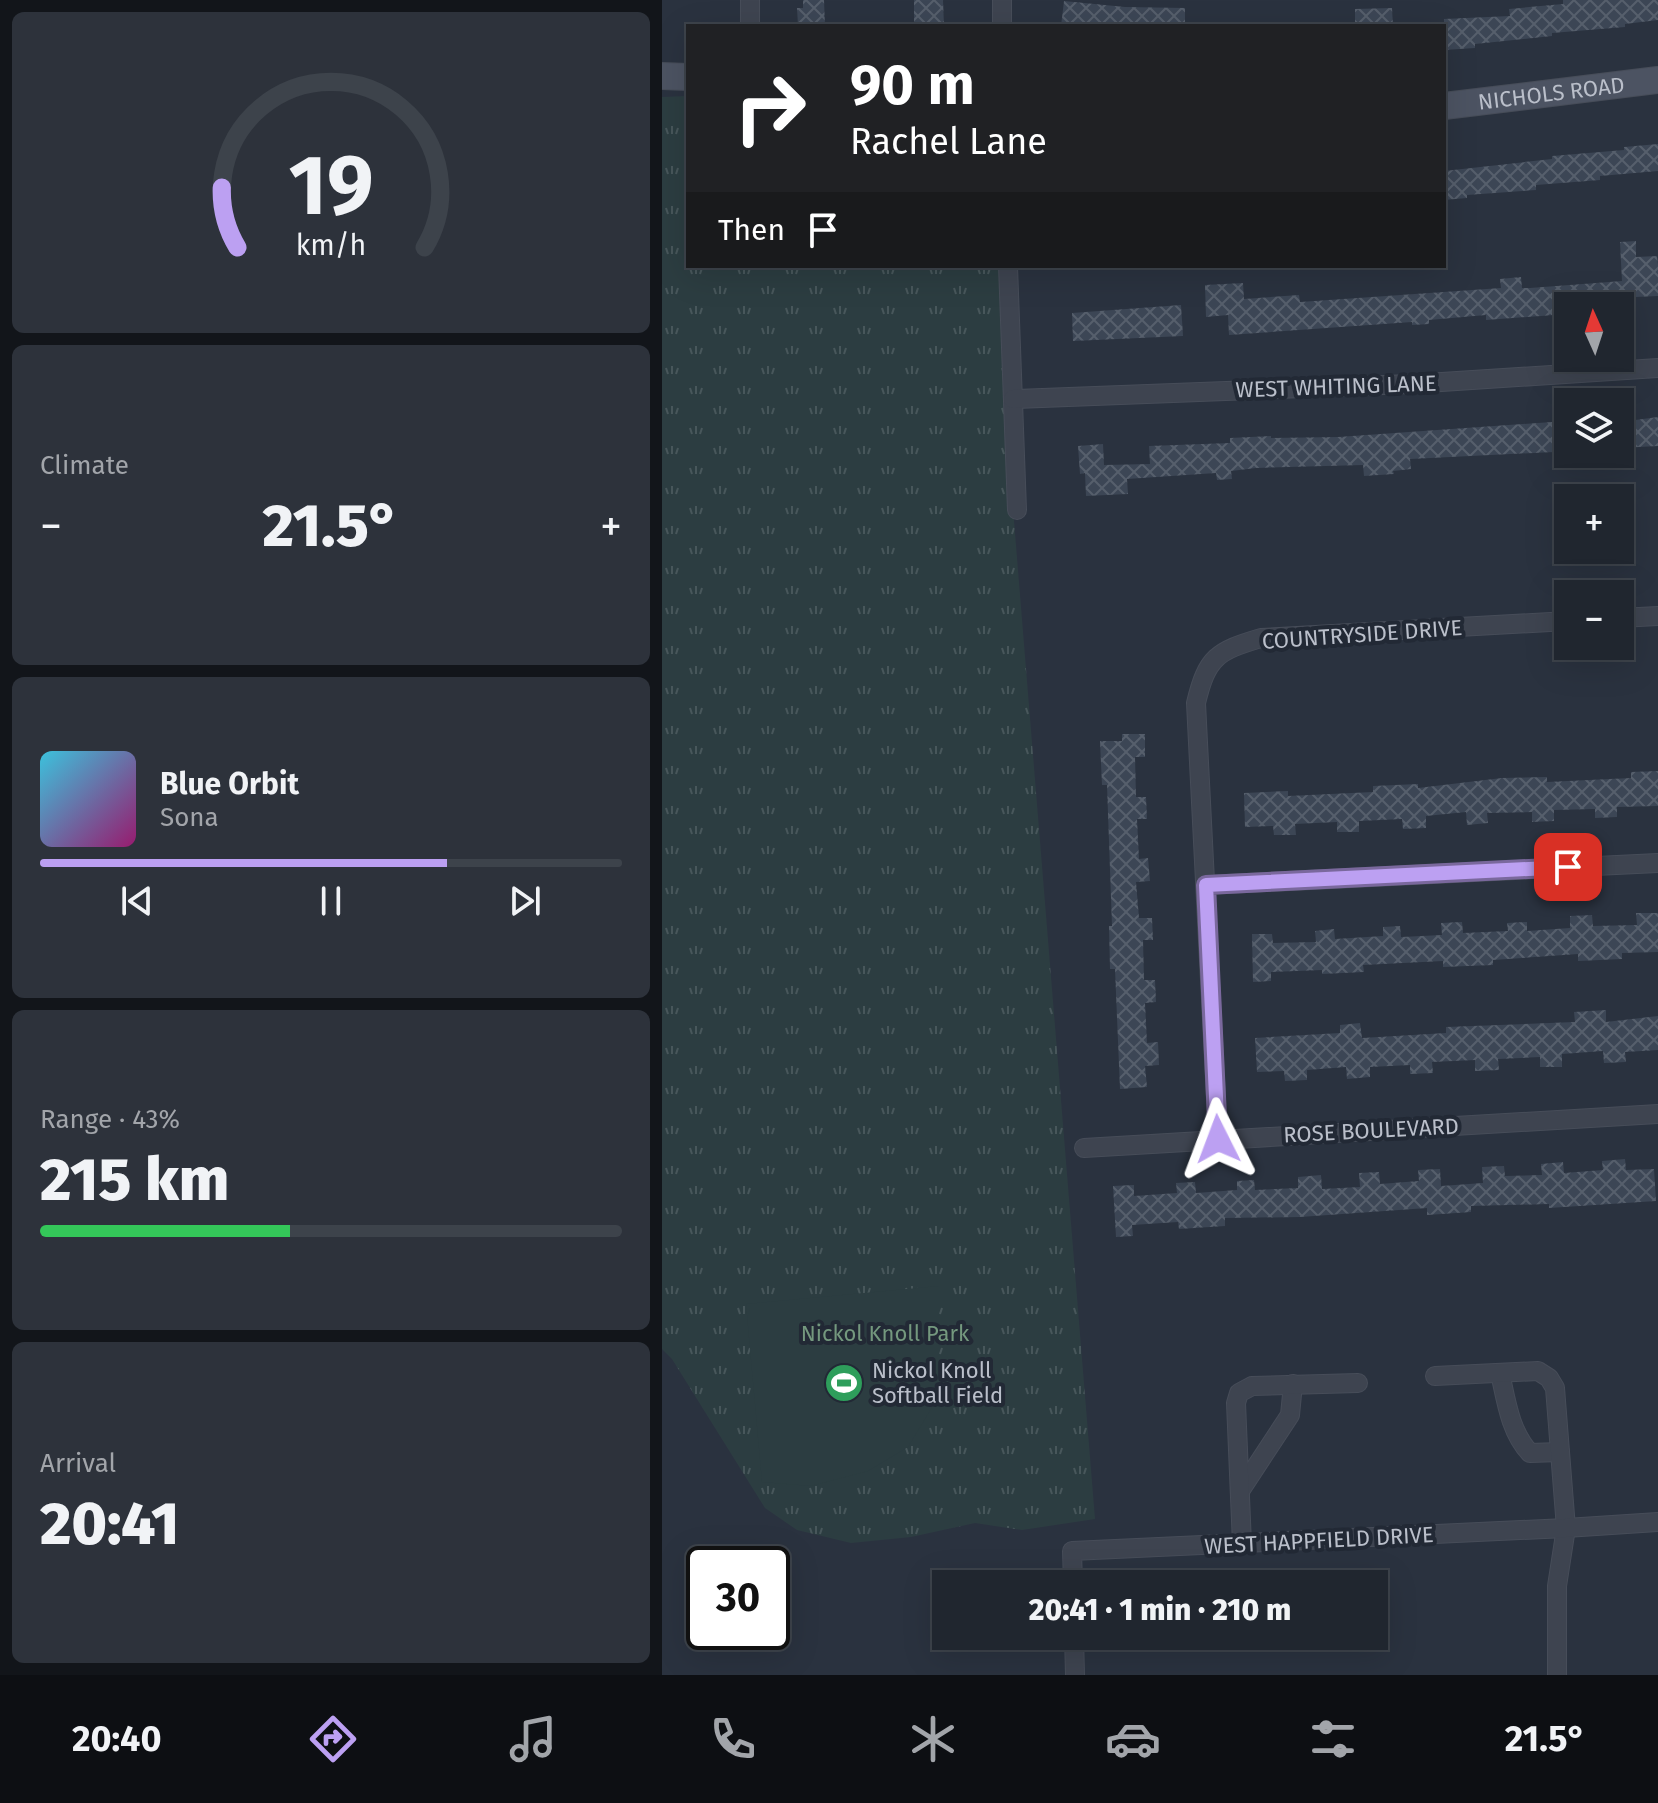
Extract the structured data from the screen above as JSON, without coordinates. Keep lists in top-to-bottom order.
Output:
{
  "streets": {
    "street": [
      "NICHOLS ROAD",
      "WEST WHITING LANE",
      "COUNTRYSIDE DRIVE",
      "ROSE BOULEVARD",
      "WEST HAPPFIELD DRIVE"
    ]
  },
  "crossings": [
    ["COUNTRYSIDE DRIVE", "ROSE BOULEVARD"]
  ],
  "parks": ["Nickol Knoll Park"],
  "places": {
    "sports": ["Nickol Knoll Softball Field"]
  },
  "north": "top",
  "page": {
    "turn": ["90 m", "Rachel Lane"],
    "then": "Then",
    "map_buttons": ["+", "−"],
    "tile": [
      "Climate",
      ["Range · 43%", "215 km"],
      ["Arrival", "20:41"]
    ],
    "heat": ["−", "21.5°", "+"],
    "song": ["Blue Orbit", "Sona"],
    "limit": "30",
    "trip": "20:41 · 1 min · 210 m",
    "tabs": ["20:40", "21.5°"],
    "gauge": ["19", "km/h"]
  }
}
